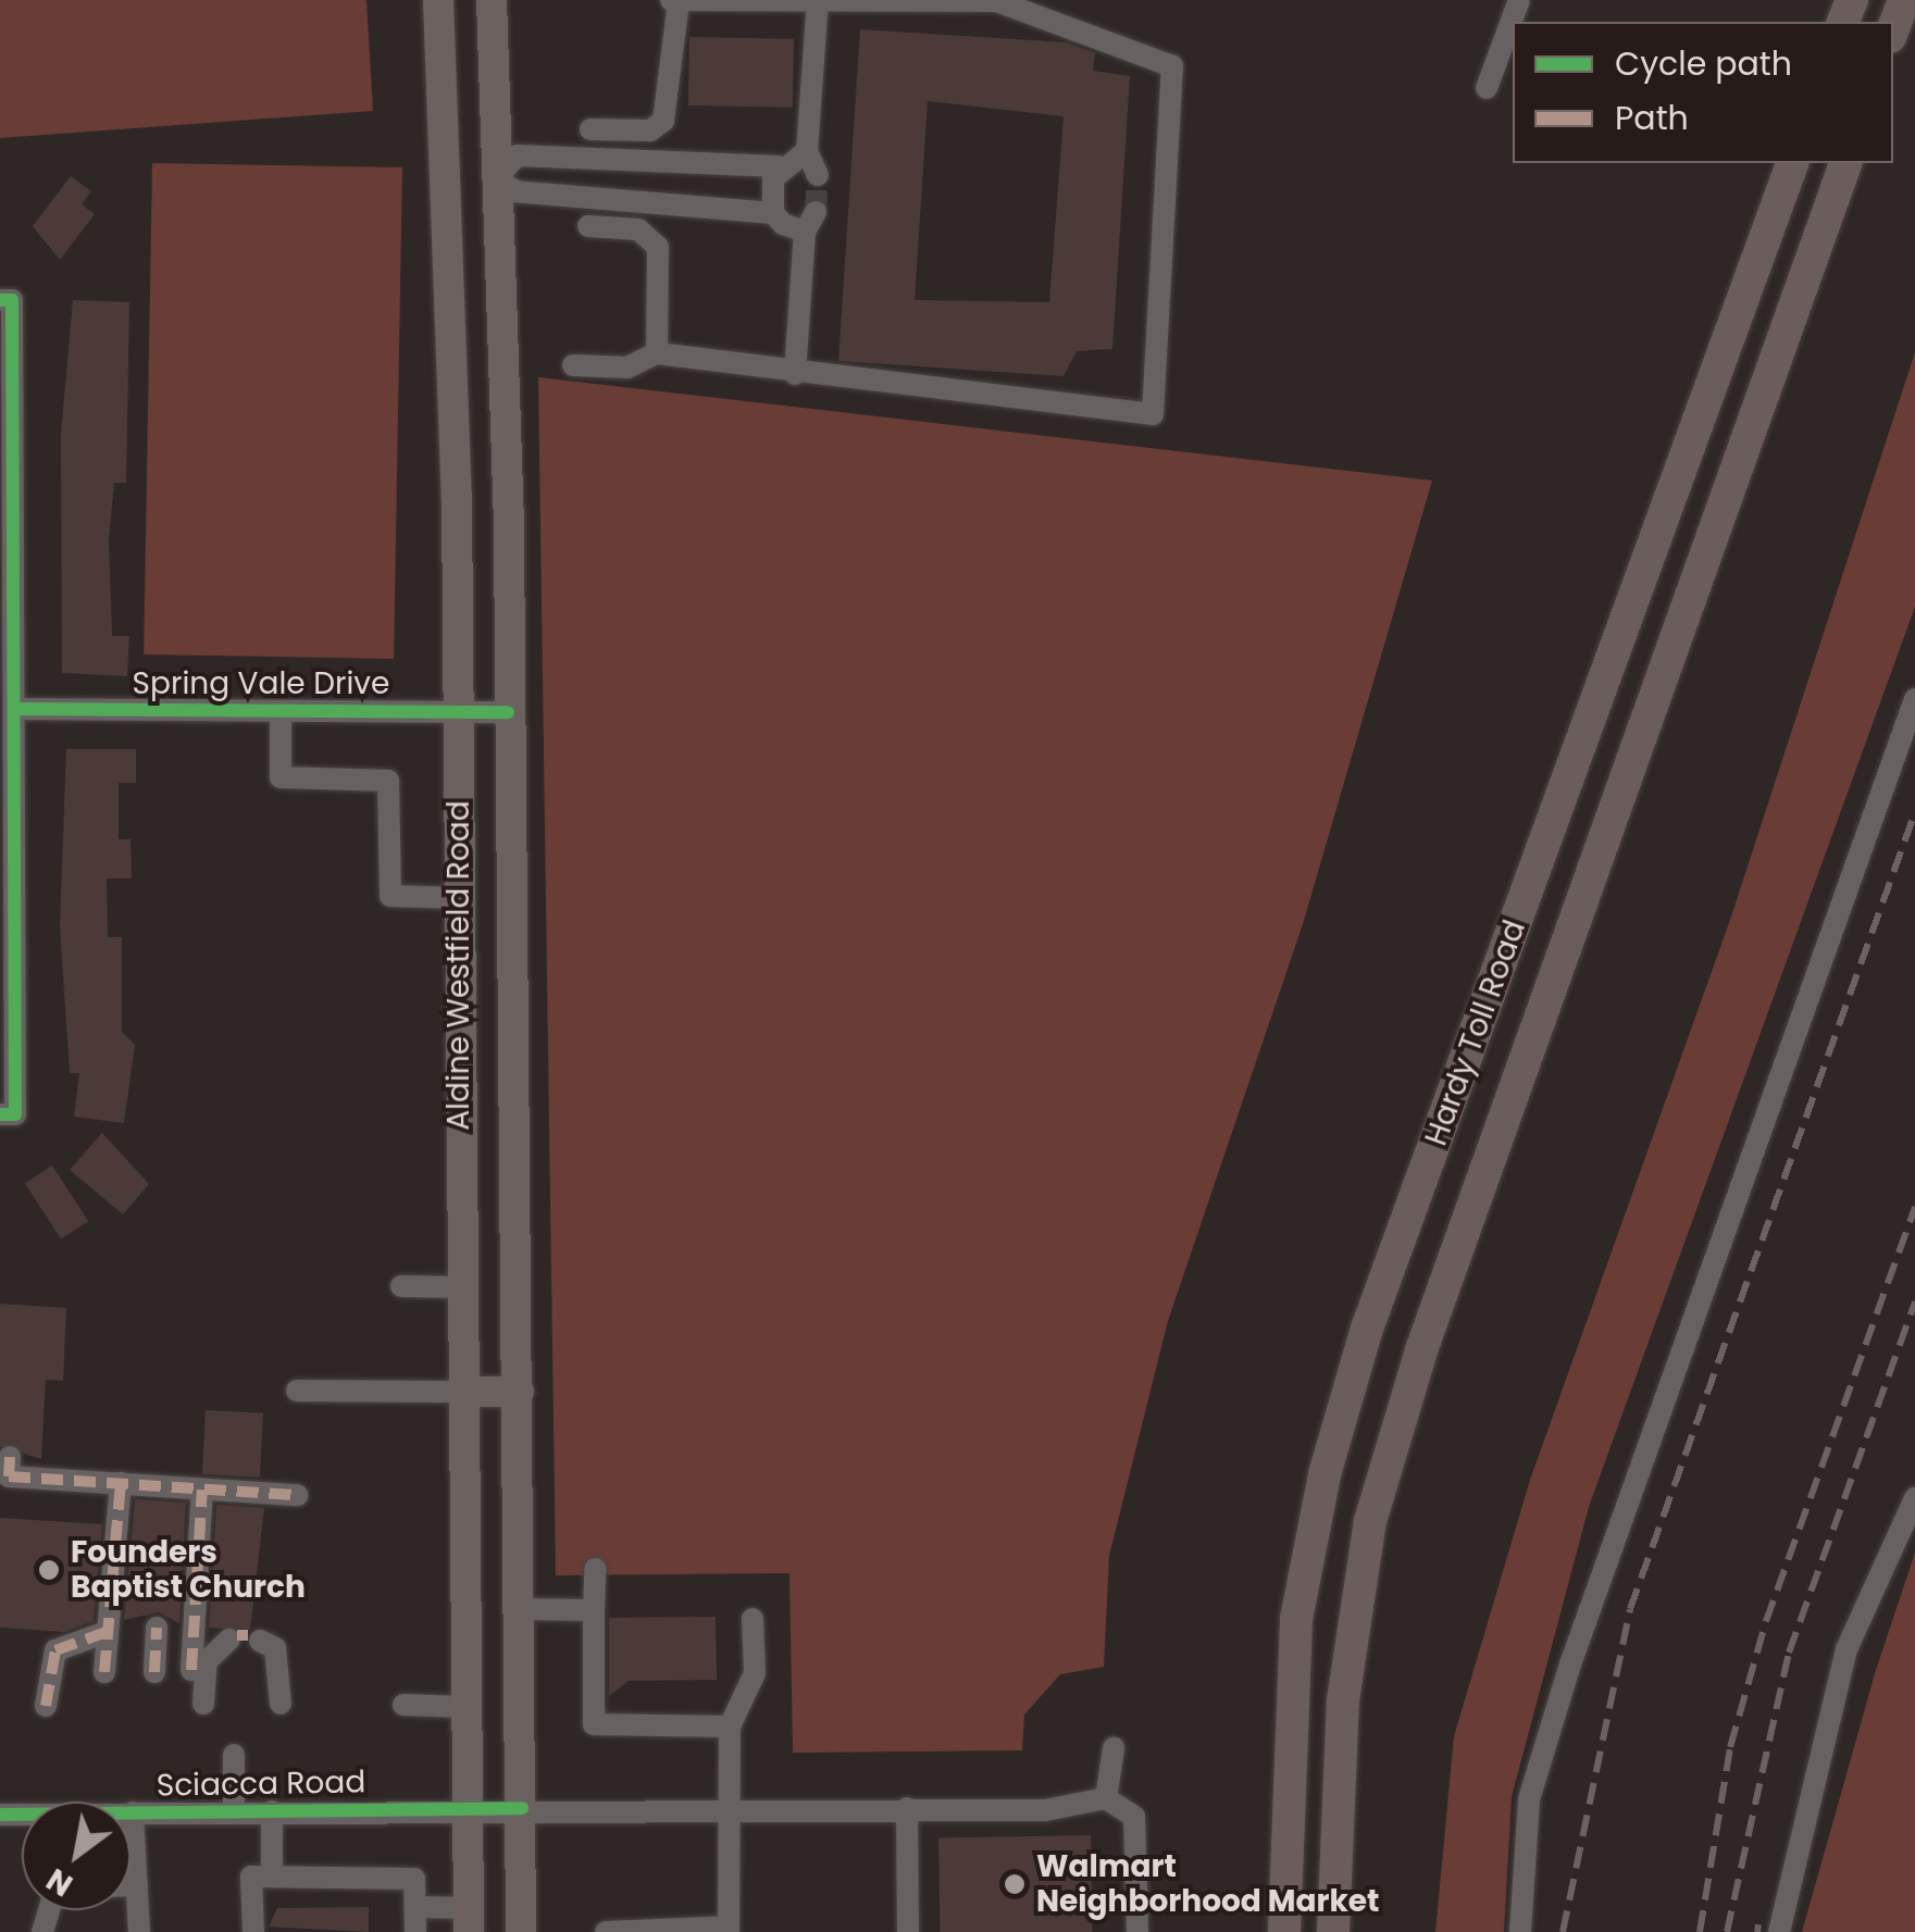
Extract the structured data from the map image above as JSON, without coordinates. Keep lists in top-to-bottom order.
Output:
{
  "streets": {
    "highway": ["Hardy Toll Road"],
    "main road": ["Aldine Westfield Road"],
    "street": ["Spring Vale Drive", "Sciacca Road"]
  },
  "crossings": [
    ["Spring Vale Drive", "Aldine Westfield Road"],
    ["Aldine Westfield Road", "Sciacca Road"]
  ],
  "places": ["Founders Baptist Church", "Walmart Neighborhood Market"],
  "legend": ["Cycle path", "Path"],
  "north": "bottom left"
}
